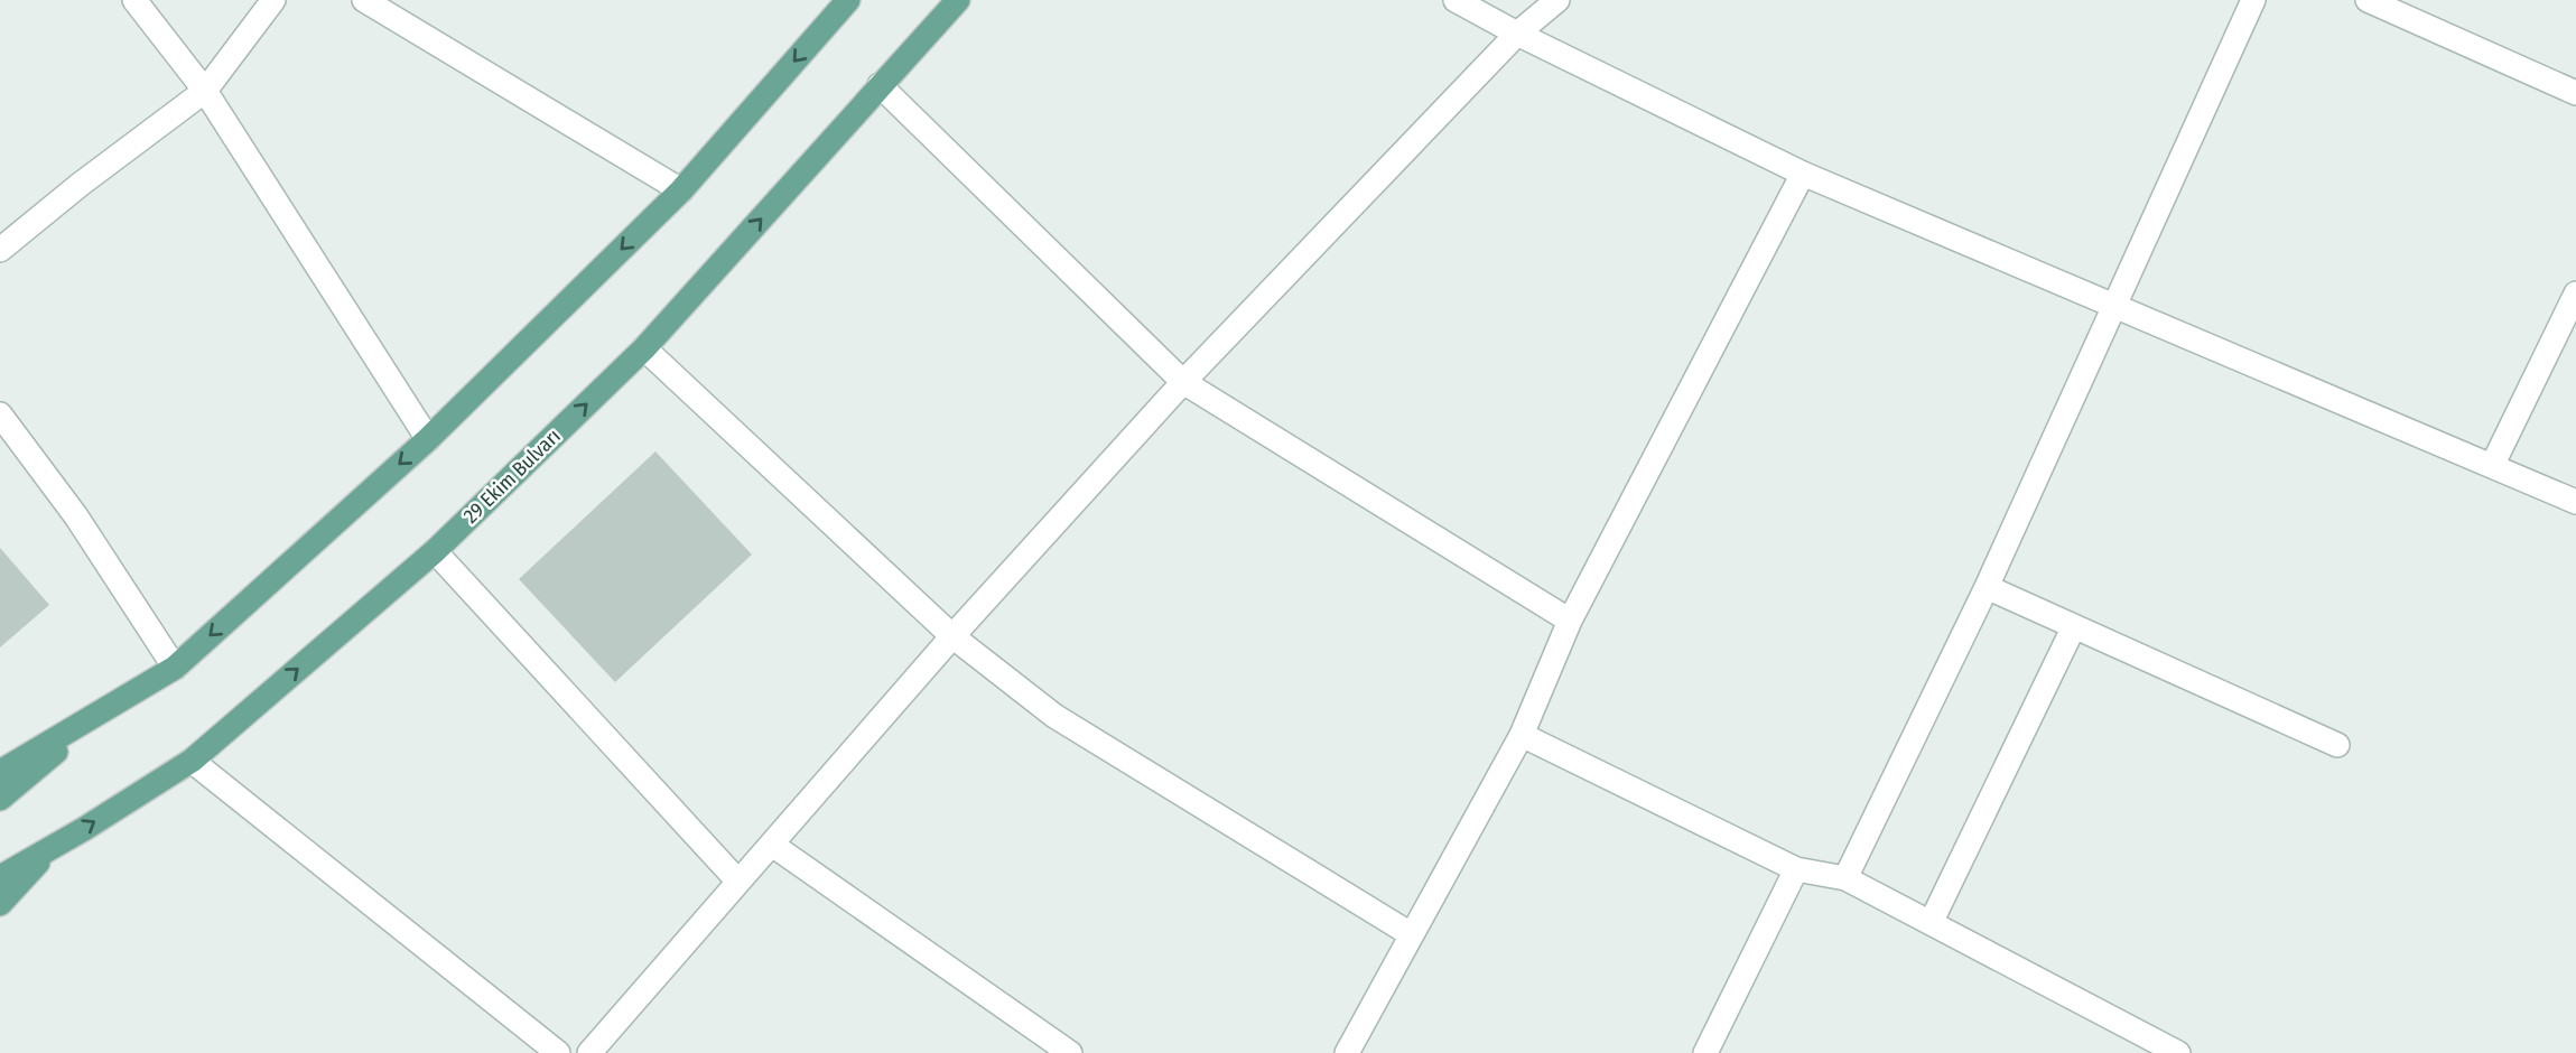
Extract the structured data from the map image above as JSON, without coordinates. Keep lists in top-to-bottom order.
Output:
{
  "streets": {
    "main road": ["29 Ekim Bulvarı"]
  }
}
